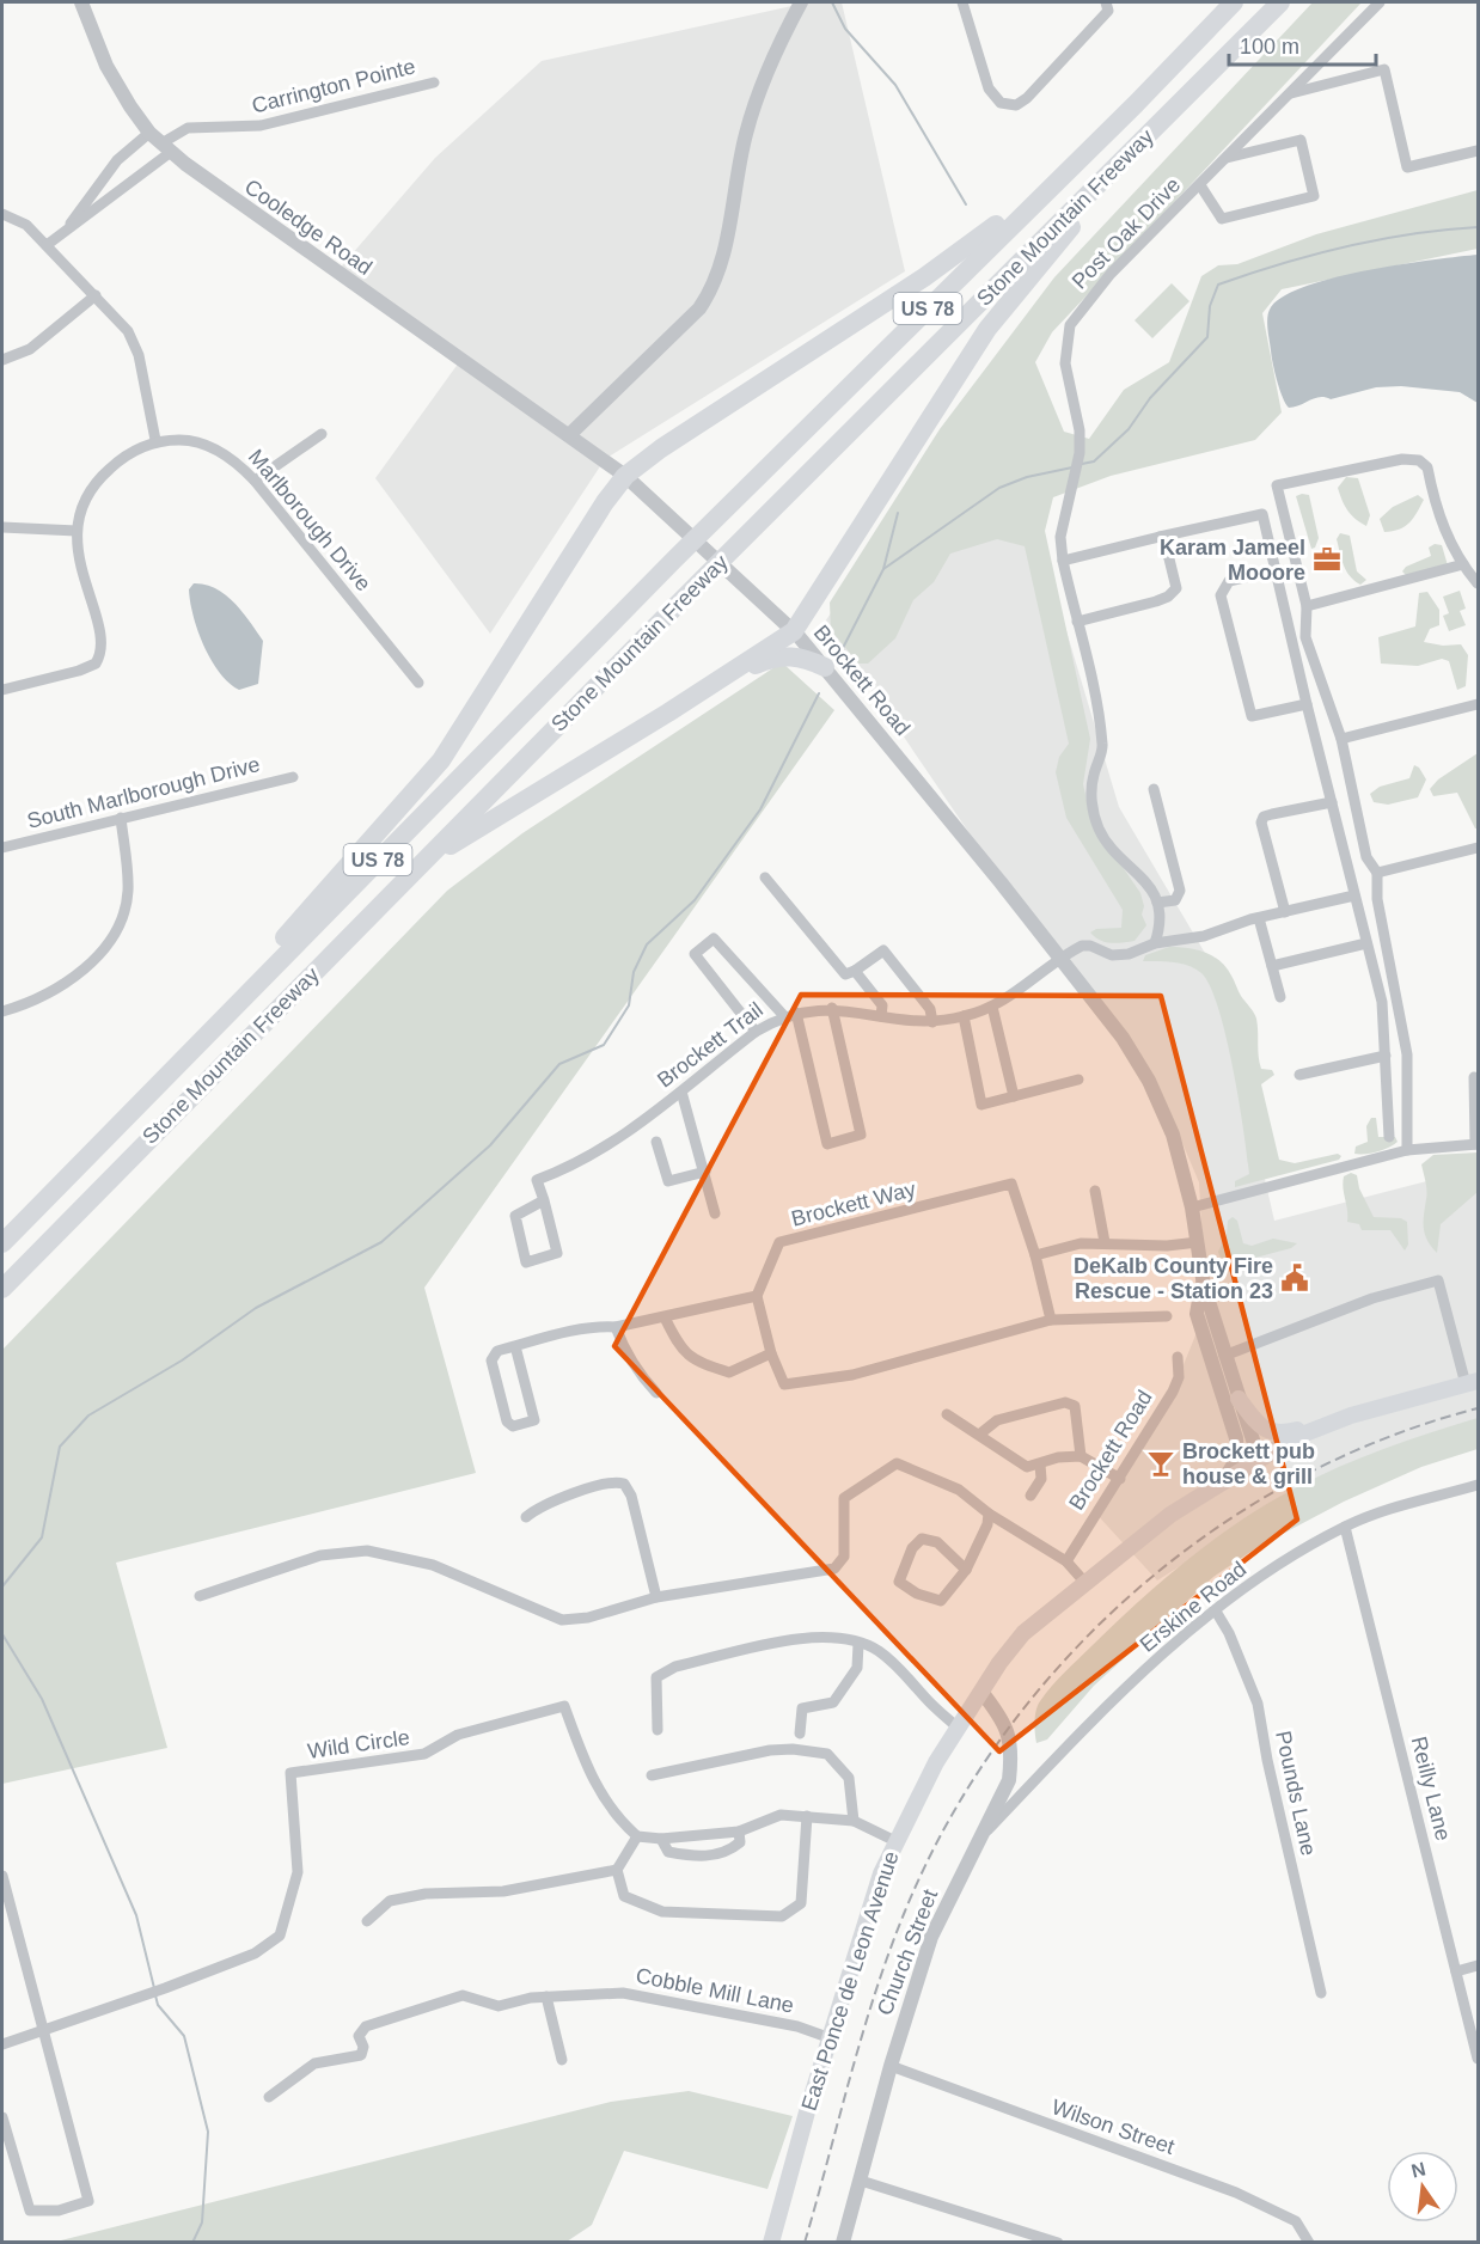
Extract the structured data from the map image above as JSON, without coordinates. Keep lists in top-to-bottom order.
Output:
{
  "streets": {
    "highway": ["Stone Mountain Freeway", "US 78"],
    "main road": ["East Ponce de Leon Avenue"],
    "street": [
      "Carrington Pointe",
      "Cooledge Road",
      "Post Oak Drive",
      "Marlborough Drive",
      "Brockett Road",
      "South Marlborough Drive",
      "Brockett Trail",
      "Brockett Way",
      "Erskine Road",
      "Wild Circle",
      "Reilly Lane",
      "Pounds Lane",
      "Church Street",
      "Cobble Mill Lane",
      "Wilson Street"
    ]
  },
  "crossings": [
    ["Carrington Pointe", "Cooledge Road"],
    ["Cooledge Road", "Brockett Road"],
    ["Brockett Road", "Brockett Trail"],
    ["Brockett Road", "East Ponce de Leon Avenue"],
    ["Erskine Road", "Reilly Lane"],
    ["Erskine Road", "Pounds Lane"],
    ["Erskine Road", "Church Street"],
    ["Church Street", "East Ponce de Leon Avenue"],
    ["Church Street", "Wilson Street"],
    ["East Ponce de Leon Avenue", "Cobble Mill Lane"]
  ],
  "places": {
    "office": ["Karam Jameel Mooore"],
    "public building": ["DeKalb County Fire Rescue - Station 23"],
    "bar": ["Brockett pub house & grill"]
  },
  "scale_bar": "100 m",
  "north": "top"
}
